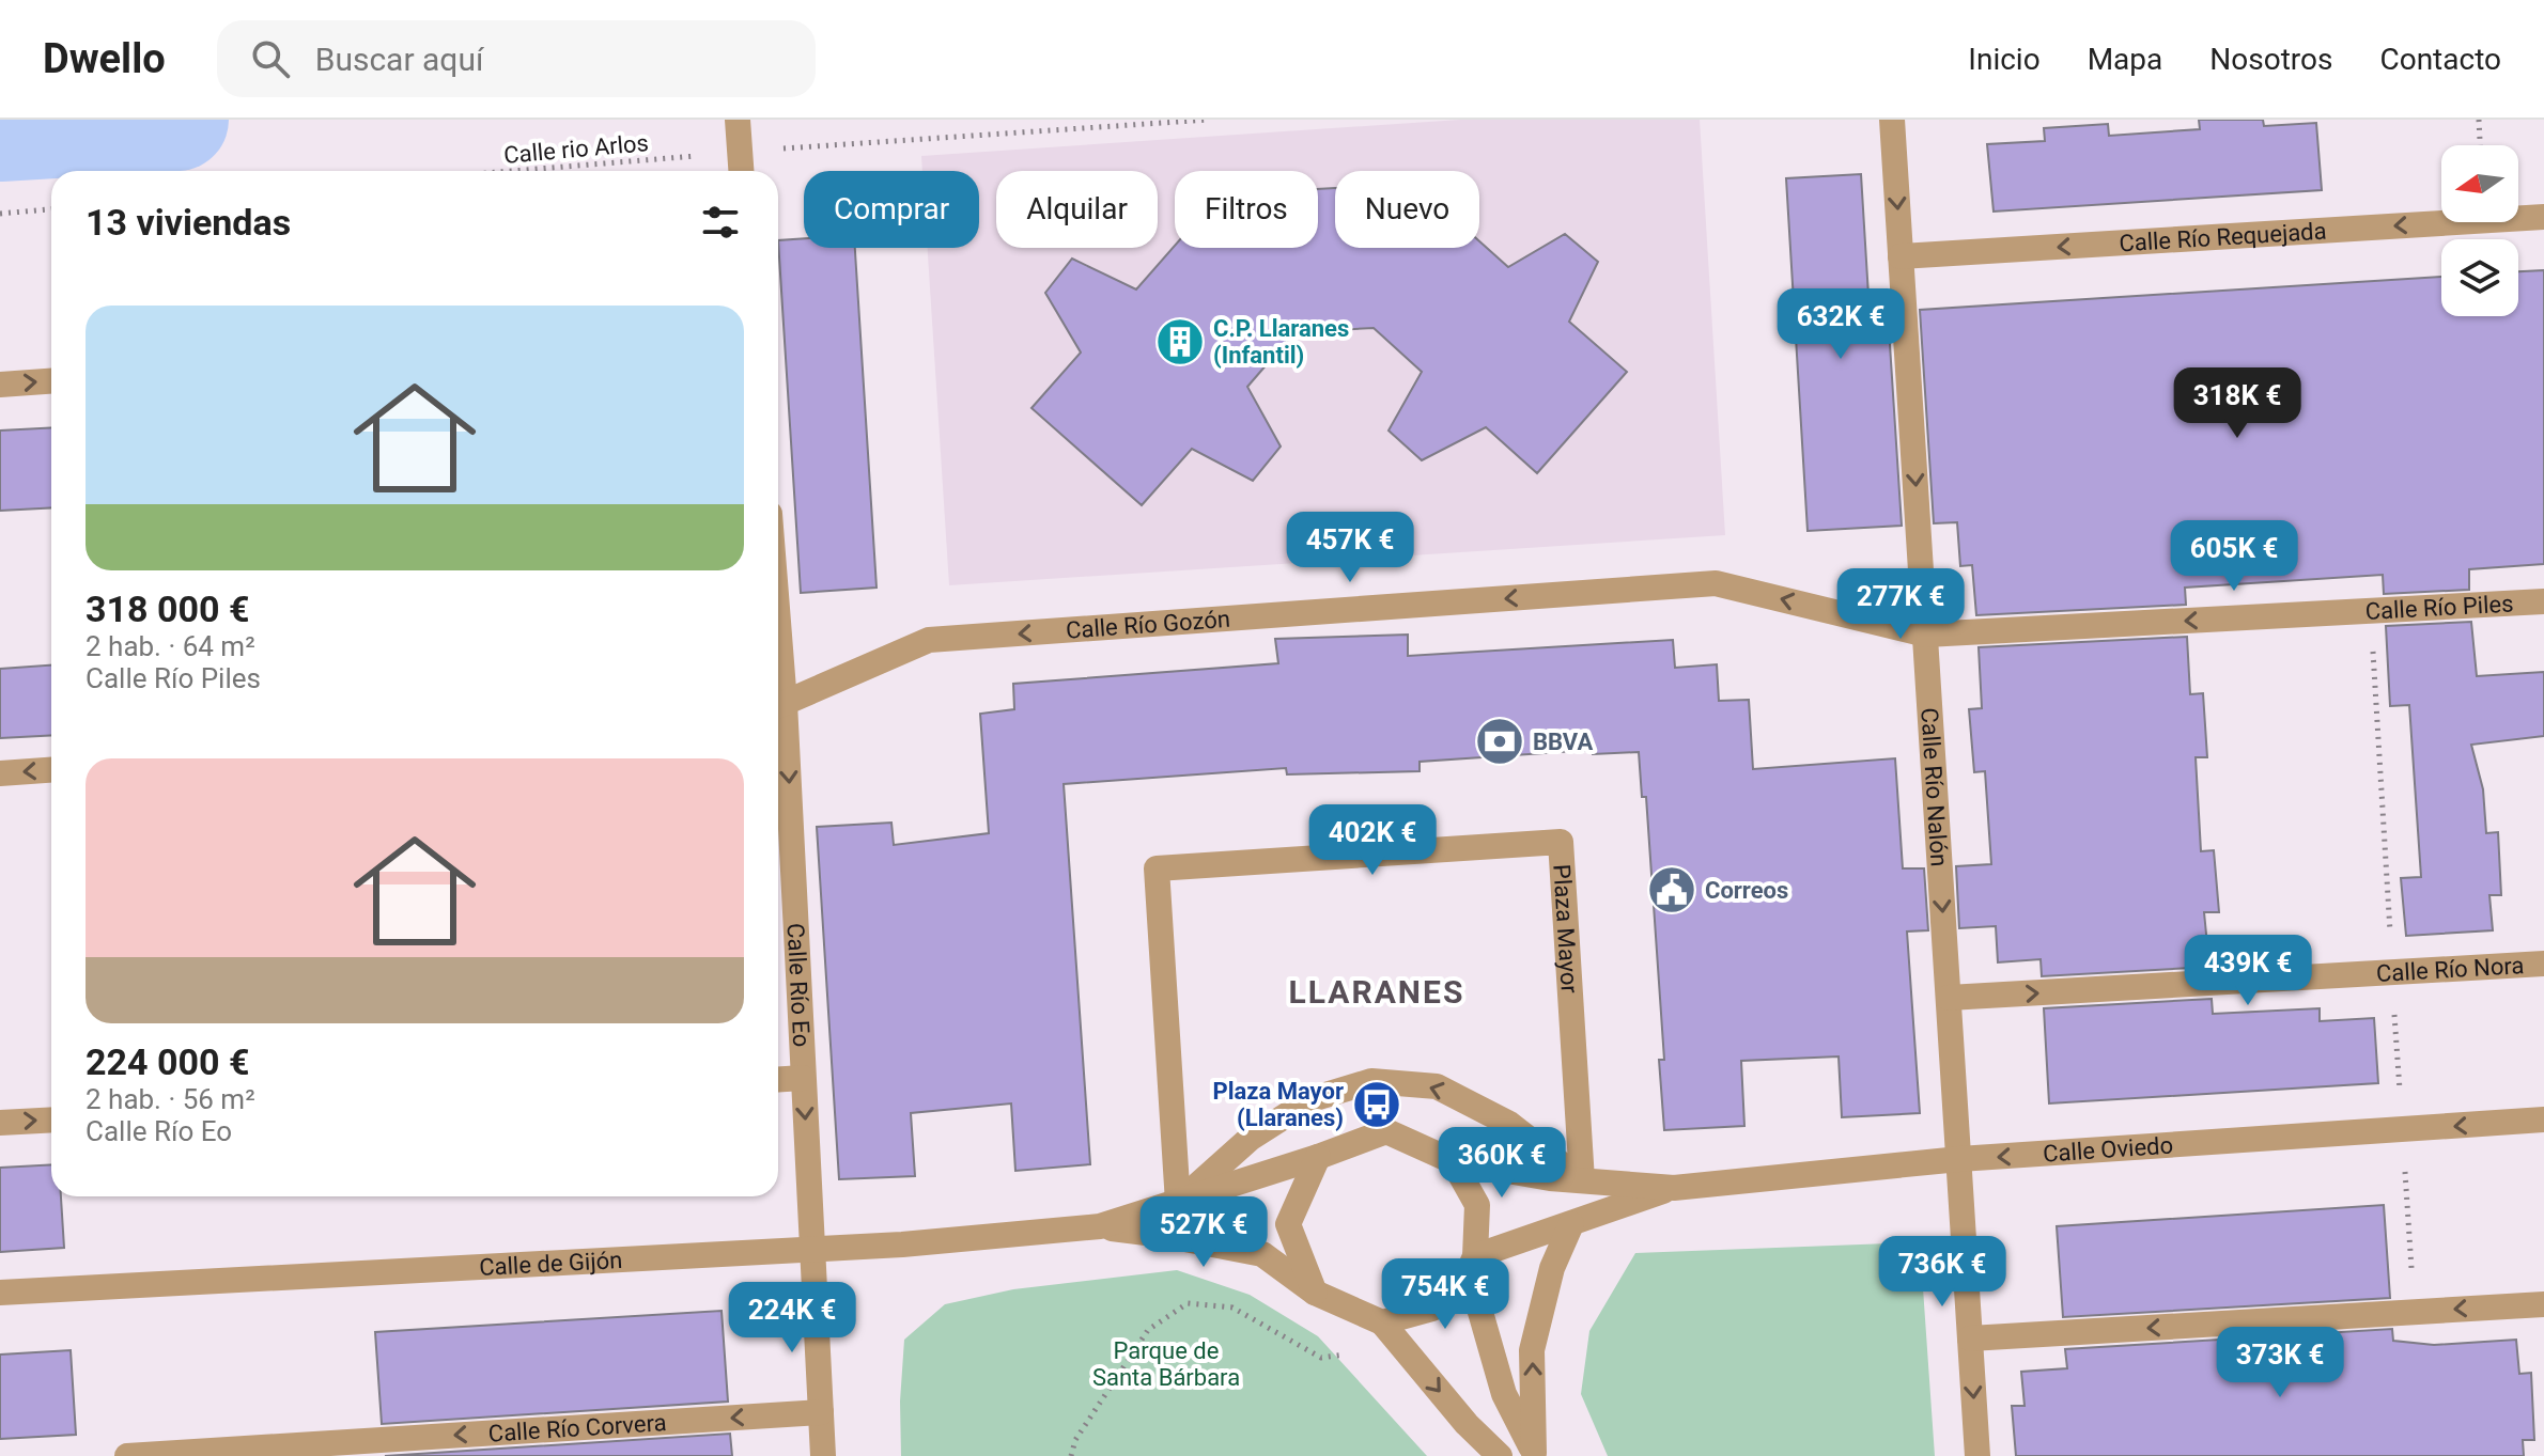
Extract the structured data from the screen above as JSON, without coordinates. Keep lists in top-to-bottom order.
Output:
{
  "streets": {
    "street": [
      "Calle Río Requejada",
      "Calle Río Piles",
      "Calle Río Gozón",
      "Calle Río Nalón",
      "Plaza Mayor",
      "Calle Río Nora",
      "Calle Río Eo",
      "Calle Oviedo",
      "Calle de Gijón",
      "Calle Río Corvera"
    ],
    "path": ["Calle rio Arlos"]
  },
  "crossings": [
    ["Calle Río Requejada", "Calle Río Nalón"],
    ["Calle Río Piles", "Calle Río Gozón"],
    ["Calle Río Piles", "Calle Río Nalón"],
    ["Calle Río Gozón", "Calle Río Nalón"],
    ["Calle Río Nalón", "Calle Río Nora"],
    ["Calle Río Nalón", "Calle Oviedo"],
    ["Plaza Mayor", "Calle Oviedo"],
    ["Plaza Mayor", "Calle de Gijón"],
    ["Calle Río Eo", "Calle de Gijón"],
    ["Calle Río Eo", "Calle Río Corvera"],
    ["Calle Oviedo", "Calle de Gijón"]
  ],
  "one_way": [
    "Calle Río Requejada",
    "Calle Río Piles",
    "Calle Río Gozón",
    "Calle Río Nalón",
    "Calle Río Nora",
    "Calle Río Eo",
    "Calle Río Corvera"
  ],
  "districts": ["LLARANES"],
  "parks": ["Parque de Santa Bárbara"],
  "places": {
    "building": ["C.P. Llaranes (Infantil)"],
    "bank": ["BBVA"],
    "public building": ["Correos"],
    "bus stop": ["Plaza Mayor (Llaranes)"]
  },
  "north": "left",
  "page": {
    "header": "Dwello",
    "search": "Buscar aquí",
    "nav": [
      "Inicio",
      "Mapa",
      "Nosotros",
      "Contacto"
    ],
    "chip": [
      "Comprar",
      "Alquilar",
      "Filtros",
      "Nuevo"
    ],
    "heading": "13 viviendas",
    "list": [
      {
        "name": "318 000 €",
        "note": "2 hab. · 64 m² · Calle Río Piles"
      },
      {
        "name": "224 000 €",
        "note": "2 hab. · 56 m² · Calle Río Eo"
      }
    ],
    "price": [
      "632K €",
      "318K €",
      "457K €",
      "605K €",
      "277K €",
      "402K €",
      "439K €",
      "360K €",
      "527K €",
      "736K €",
      "754K €",
      "224K €",
      "373K €"
    ]
  }
}
